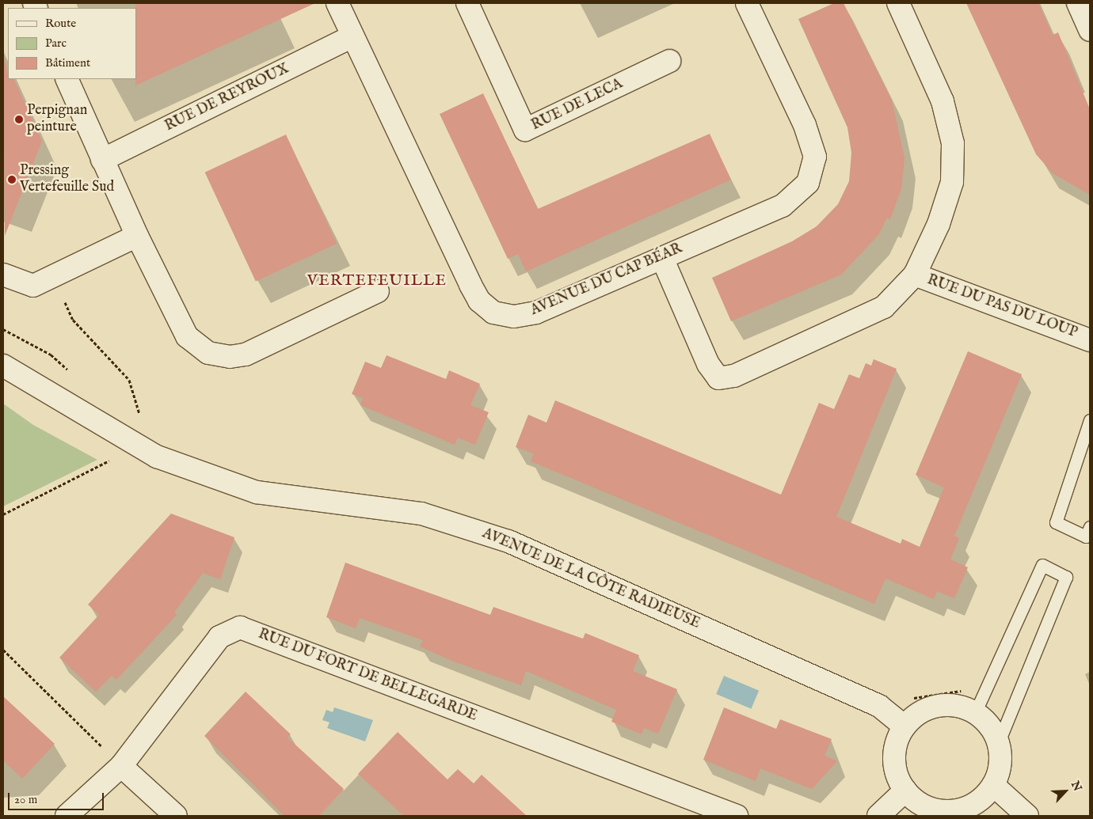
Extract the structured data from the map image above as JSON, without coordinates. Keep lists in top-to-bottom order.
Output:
{
  "streets": {
    "street": [
      "RUE DE REYROUX",
      "RUE DE LECA",
      "AVENUE DU CAP BÉAR",
      "RUE DU PAS DU LOUP",
      "AVENUE DE LA CÔTE RADIEUSE",
      "RUE DU FORT DE BELLEGARDE"
    ]
  },
  "crossings": [
    ["RUE DE REYROUX", "AVENUE DU CAP BÉAR"]
  ],
  "districts": ["VERTEFEUILLE"],
  "places": ["Perpignan peinture", "Pressing Vertefeuille Sud"],
  "legend": ["Route", "Parc", "Bâtiment"],
  "scale_bar": "20 m",
  "north": "top right"
}
